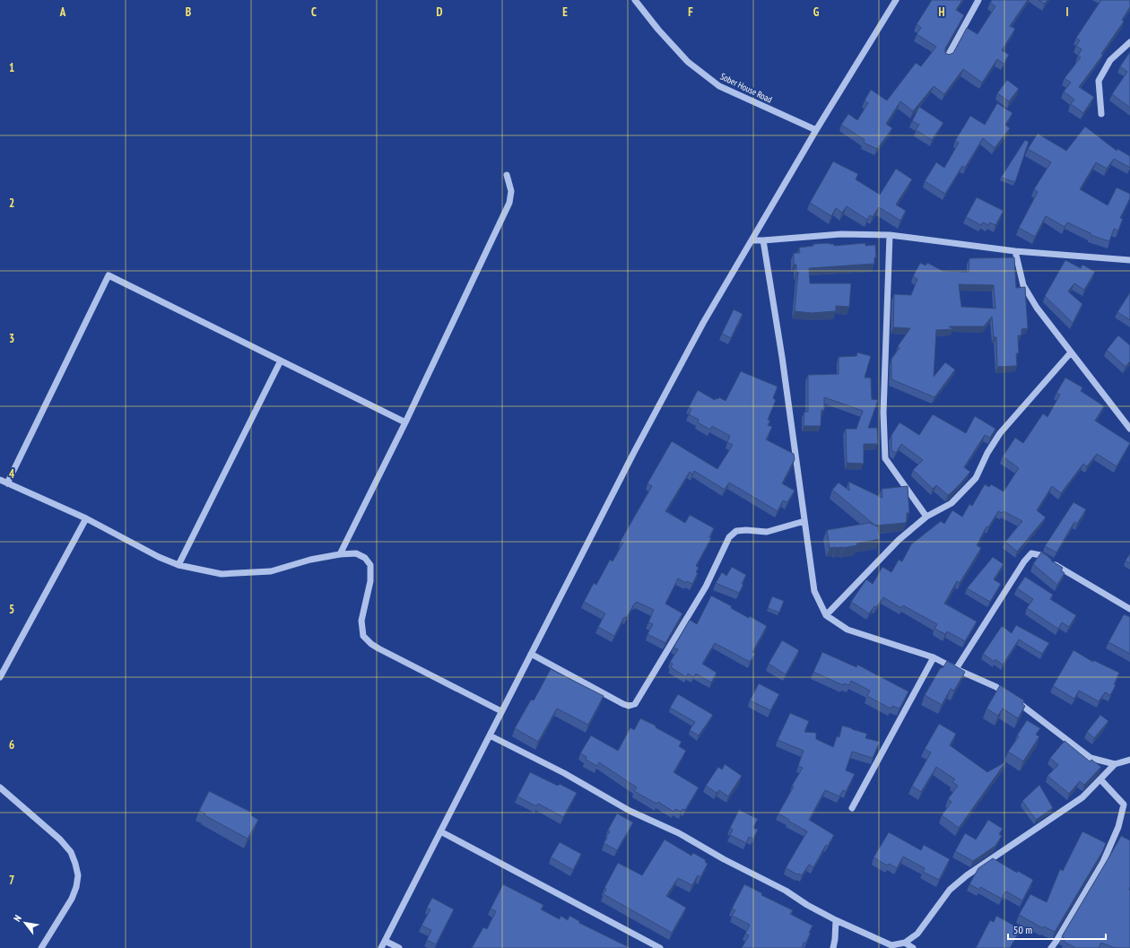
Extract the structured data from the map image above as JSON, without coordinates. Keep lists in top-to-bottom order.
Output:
{
  "streets": {
    "street": ["Sober House Road"]
  },
  "scale_bar": "50 m",
  "north": "top left",
  "grid": {
    "columns": [
      "A",
      "B",
      "C",
      "D",
      "E",
      "F",
      "G",
      "H",
      "I"
    ],
    "rows": [
      "1",
      "2",
      "3",
      "4",
      "5",
      "6",
      "7"
    ]
  }
}
